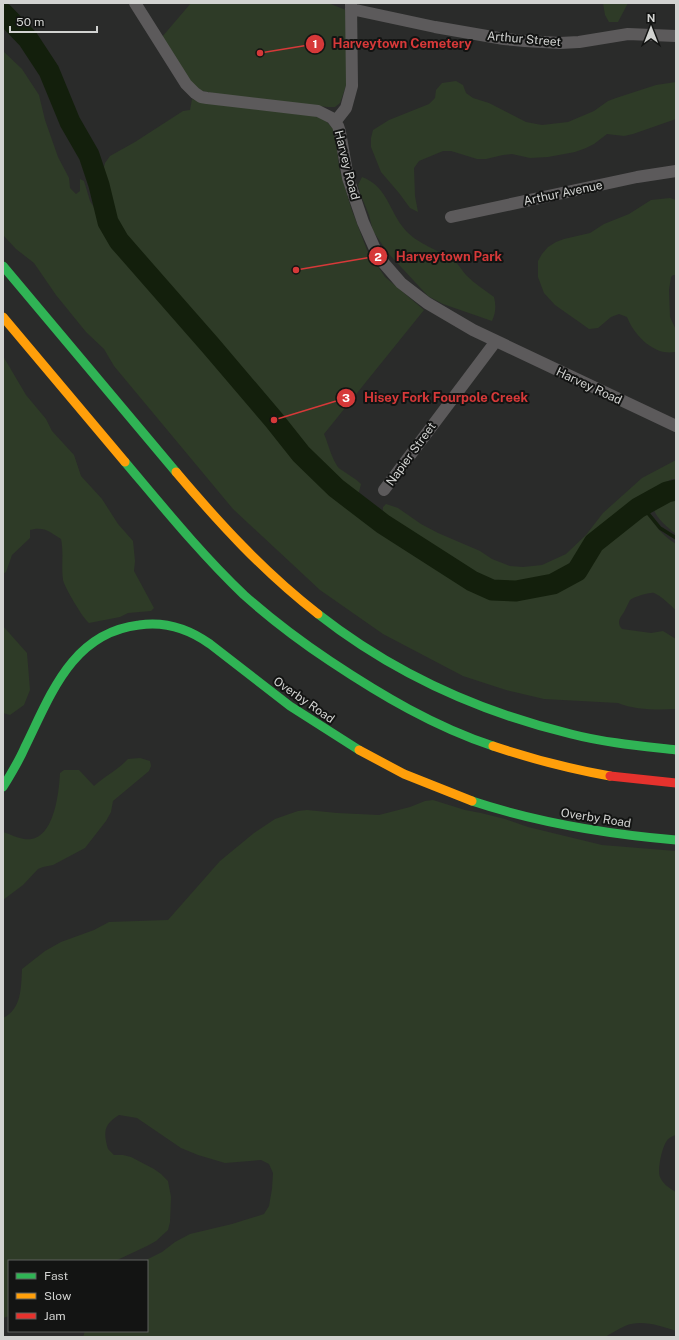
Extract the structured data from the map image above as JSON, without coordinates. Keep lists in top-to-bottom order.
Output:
{
  "streets": {
    "main road": ["Overby Road"],
    "street": [
      "Arthur Street",
      "Harvey Road",
      "Arthur Avenue",
      "Napier Street"
    ]
  },
  "crossings": [
    ["Harvey Road", "Napier Street"]
  ],
  "places": ["Harveytown Cemetery", "Harveytown Park", "Hisey Fork Fourpole Creek"],
  "legend": ["Fast", "Slow", "Jam"],
  "scale_bar": "50 m",
  "north": "top"
}
